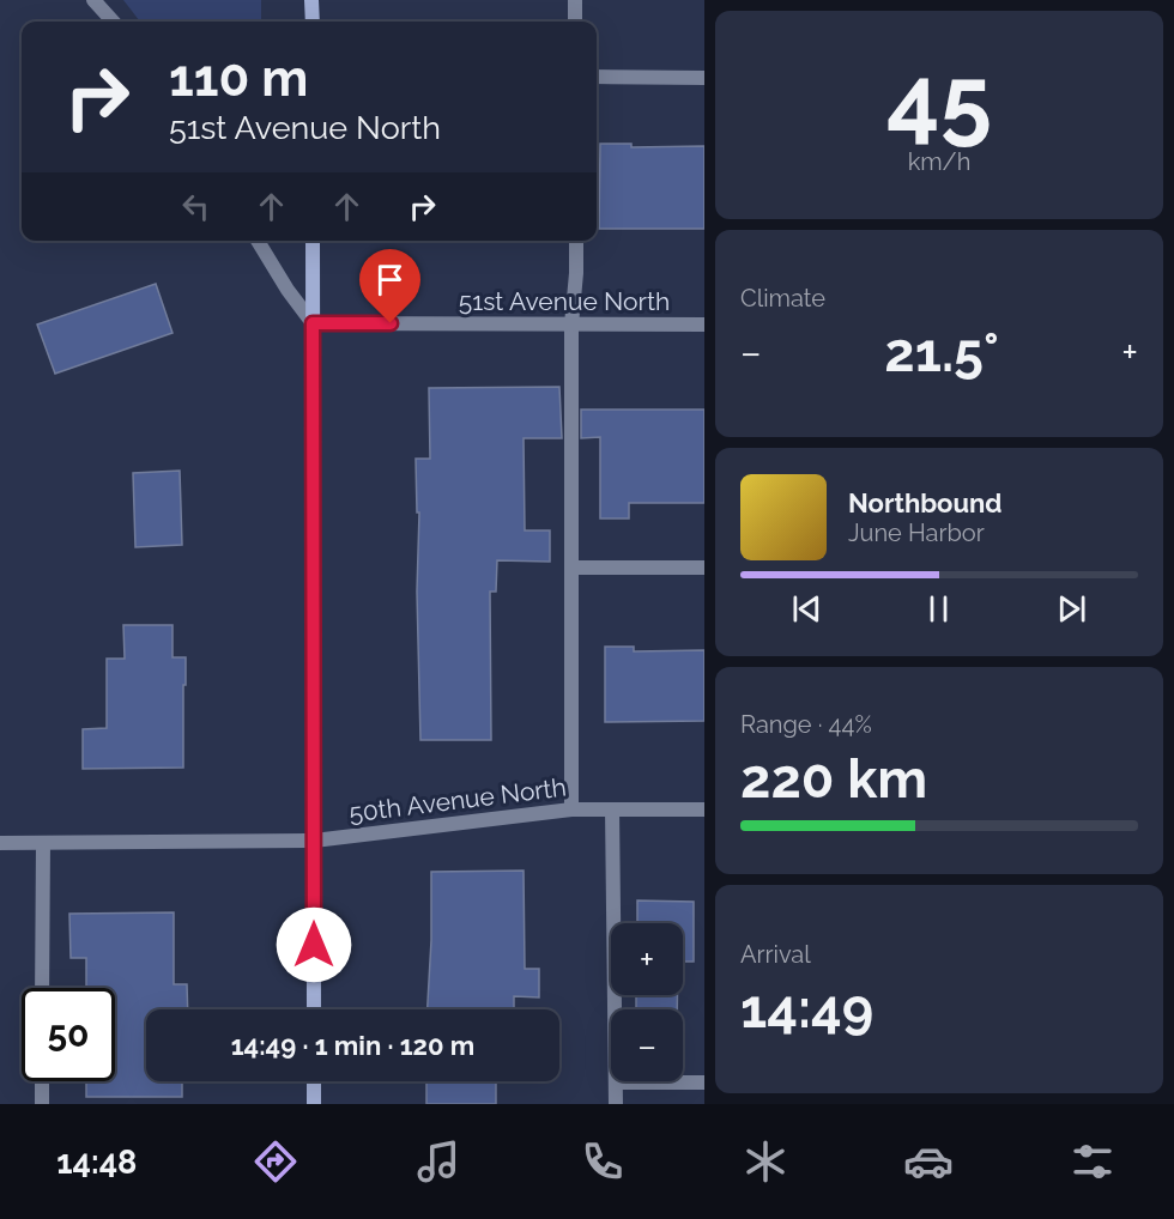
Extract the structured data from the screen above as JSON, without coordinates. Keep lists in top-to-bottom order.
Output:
{
  "streets": {
    "street": ["51st Avenue North", "50th Avenue North"]
  },
  "page": {
    "tile": [
      ["45", "km/h"],
      "Climate",
      ["Range · 44%", "220 km"],
      ["Arrival", "14:49"]
    ],
    "turn": ["110 m", "51st Avenue North"],
    "heat": ["−", "21.5°", "+"],
    "song": ["Northbound", "June Harbor"],
    "map_buttons": ["+", "−"],
    "limit": "50",
    "trip": "14:49 · 1 min · 120 m",
    "tabs": "14:48"
  }
}
